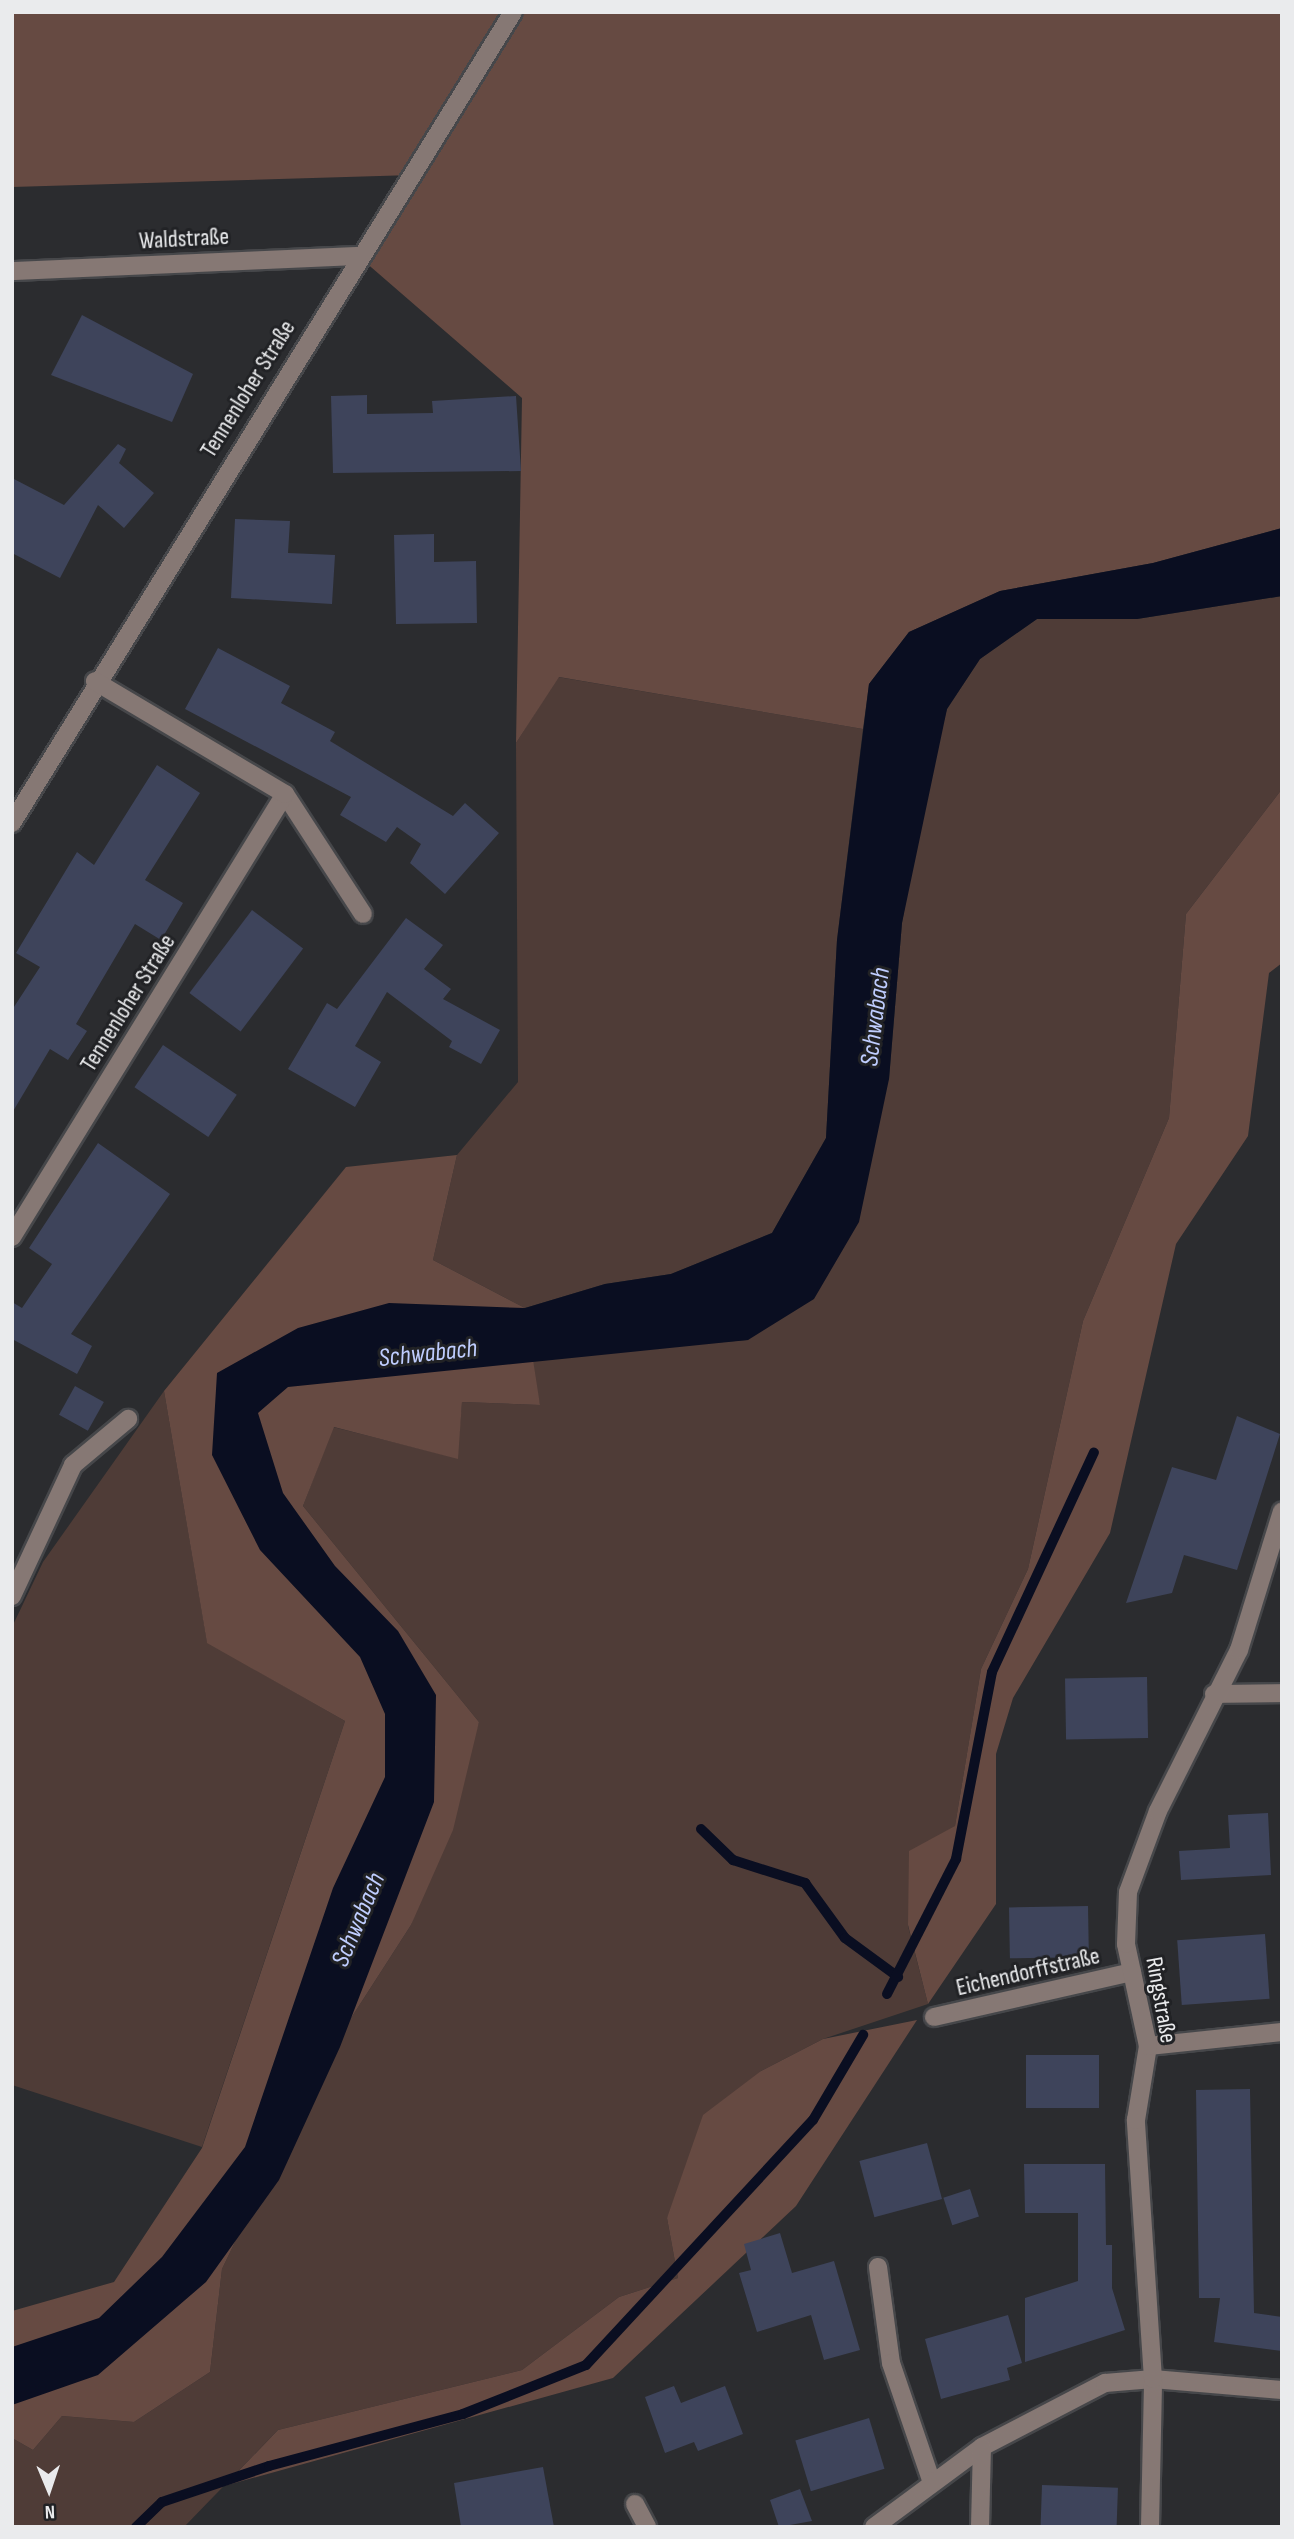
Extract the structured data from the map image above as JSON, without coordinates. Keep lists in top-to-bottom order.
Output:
{
  "streets": {
    "street": [
      "Waldstraße",
      "Tennenloher Straße",
      "Eichendorffstraße",
      "Ringstraße"
    ]
  },
  "crossings": [
    ["Waldstraße", "Tennenloher Straße"],
    ["Eichendorffstraße", "Ringstraße"]
  ],
  "water": ["Schwabach"],
  "north": "bottom"
}
